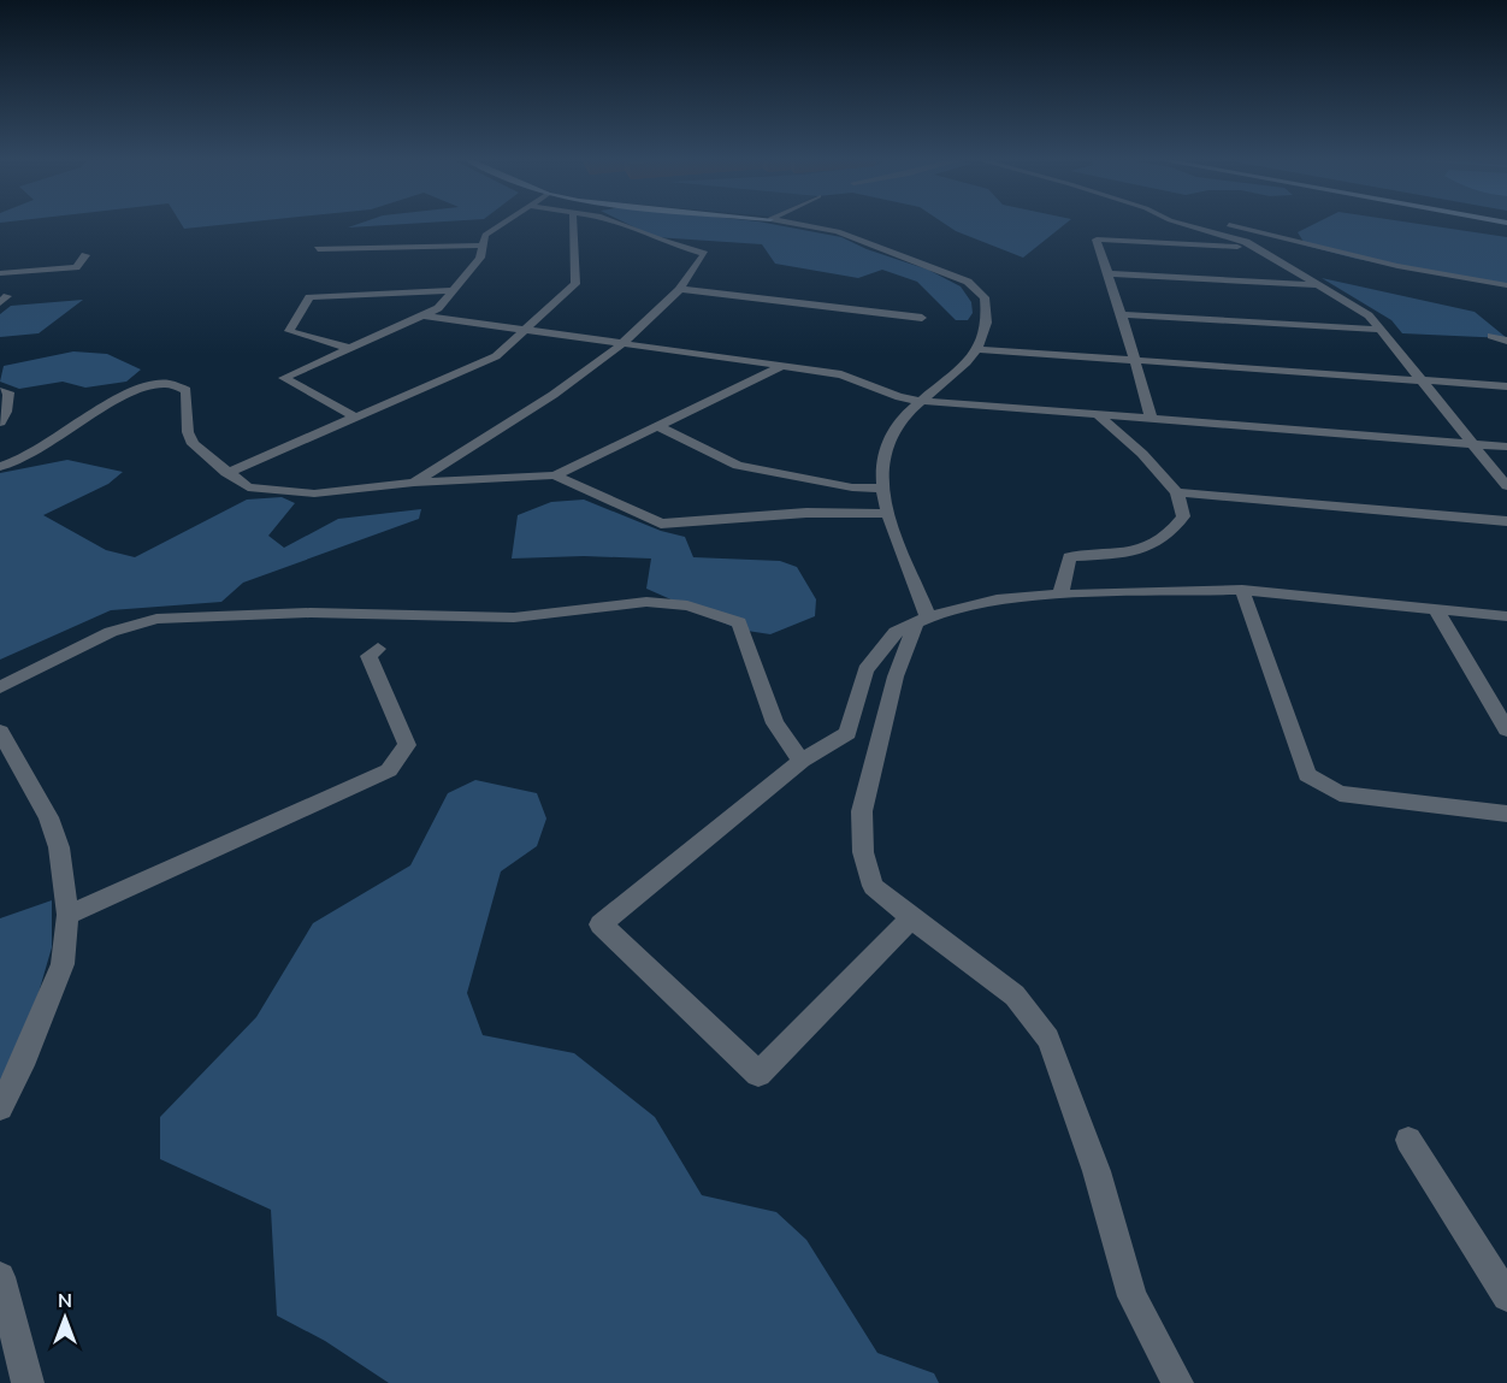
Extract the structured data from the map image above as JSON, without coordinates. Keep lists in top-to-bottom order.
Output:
{
  "north": "top"
}
